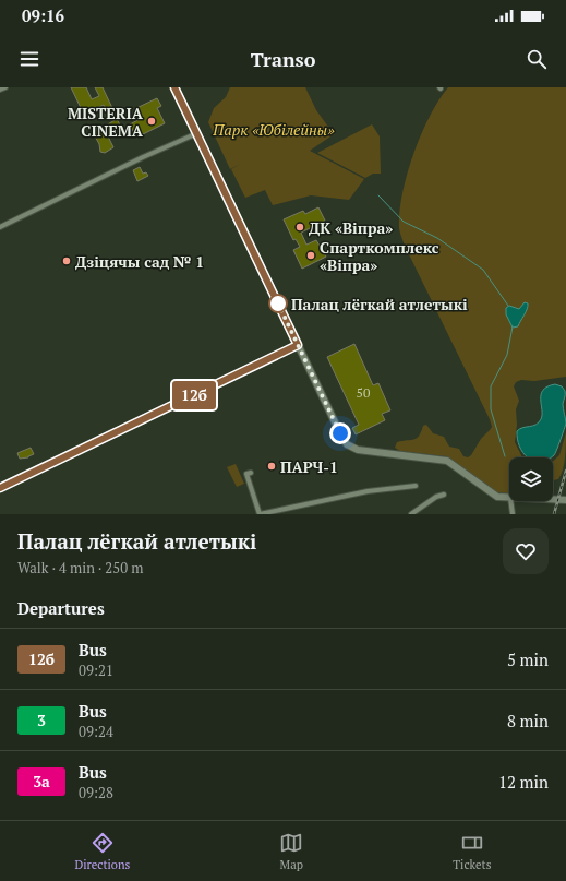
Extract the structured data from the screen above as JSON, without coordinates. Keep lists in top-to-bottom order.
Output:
{
  "parks": ["Парк «Юбілейны»"],
  "places": [
    "MISTERIA CINEMA",
    "ДК «Віпра»",
    "Спарткомплекс «Віпра»",
    "Дзіцячы сад № 1",
    "Палац лёгкай атлетыкі",
    "ПАРЧ-1"
  ],
  "lines": ["bus line 12б"],
  "house_numbers": ["50"],
  "page": {
    "status": "09:16",
    "header": "Transo",
    "on_map": "12б",
    "heading": [
      ["Палац лёгкай атлетыкі", "Walk · 4 min · 250 m"],
      "Departures"
    ],
    "list": [
      {
        "mark": "12б",
        "name": "Bus",
        "note": "09:21",
        "value": "5 min"
      },
      {
        "mark": "3",
        "name": "Bus",
        "note": "09:24",
        "value": "8 min"
      },
      {
        "mark": "3а",
        "name": "Bus",
        "note": "09:28",
        "value": "12 min"
      }
    ],
    "tabs": ["Directions", "Map", "Tickets"]
  }
}
